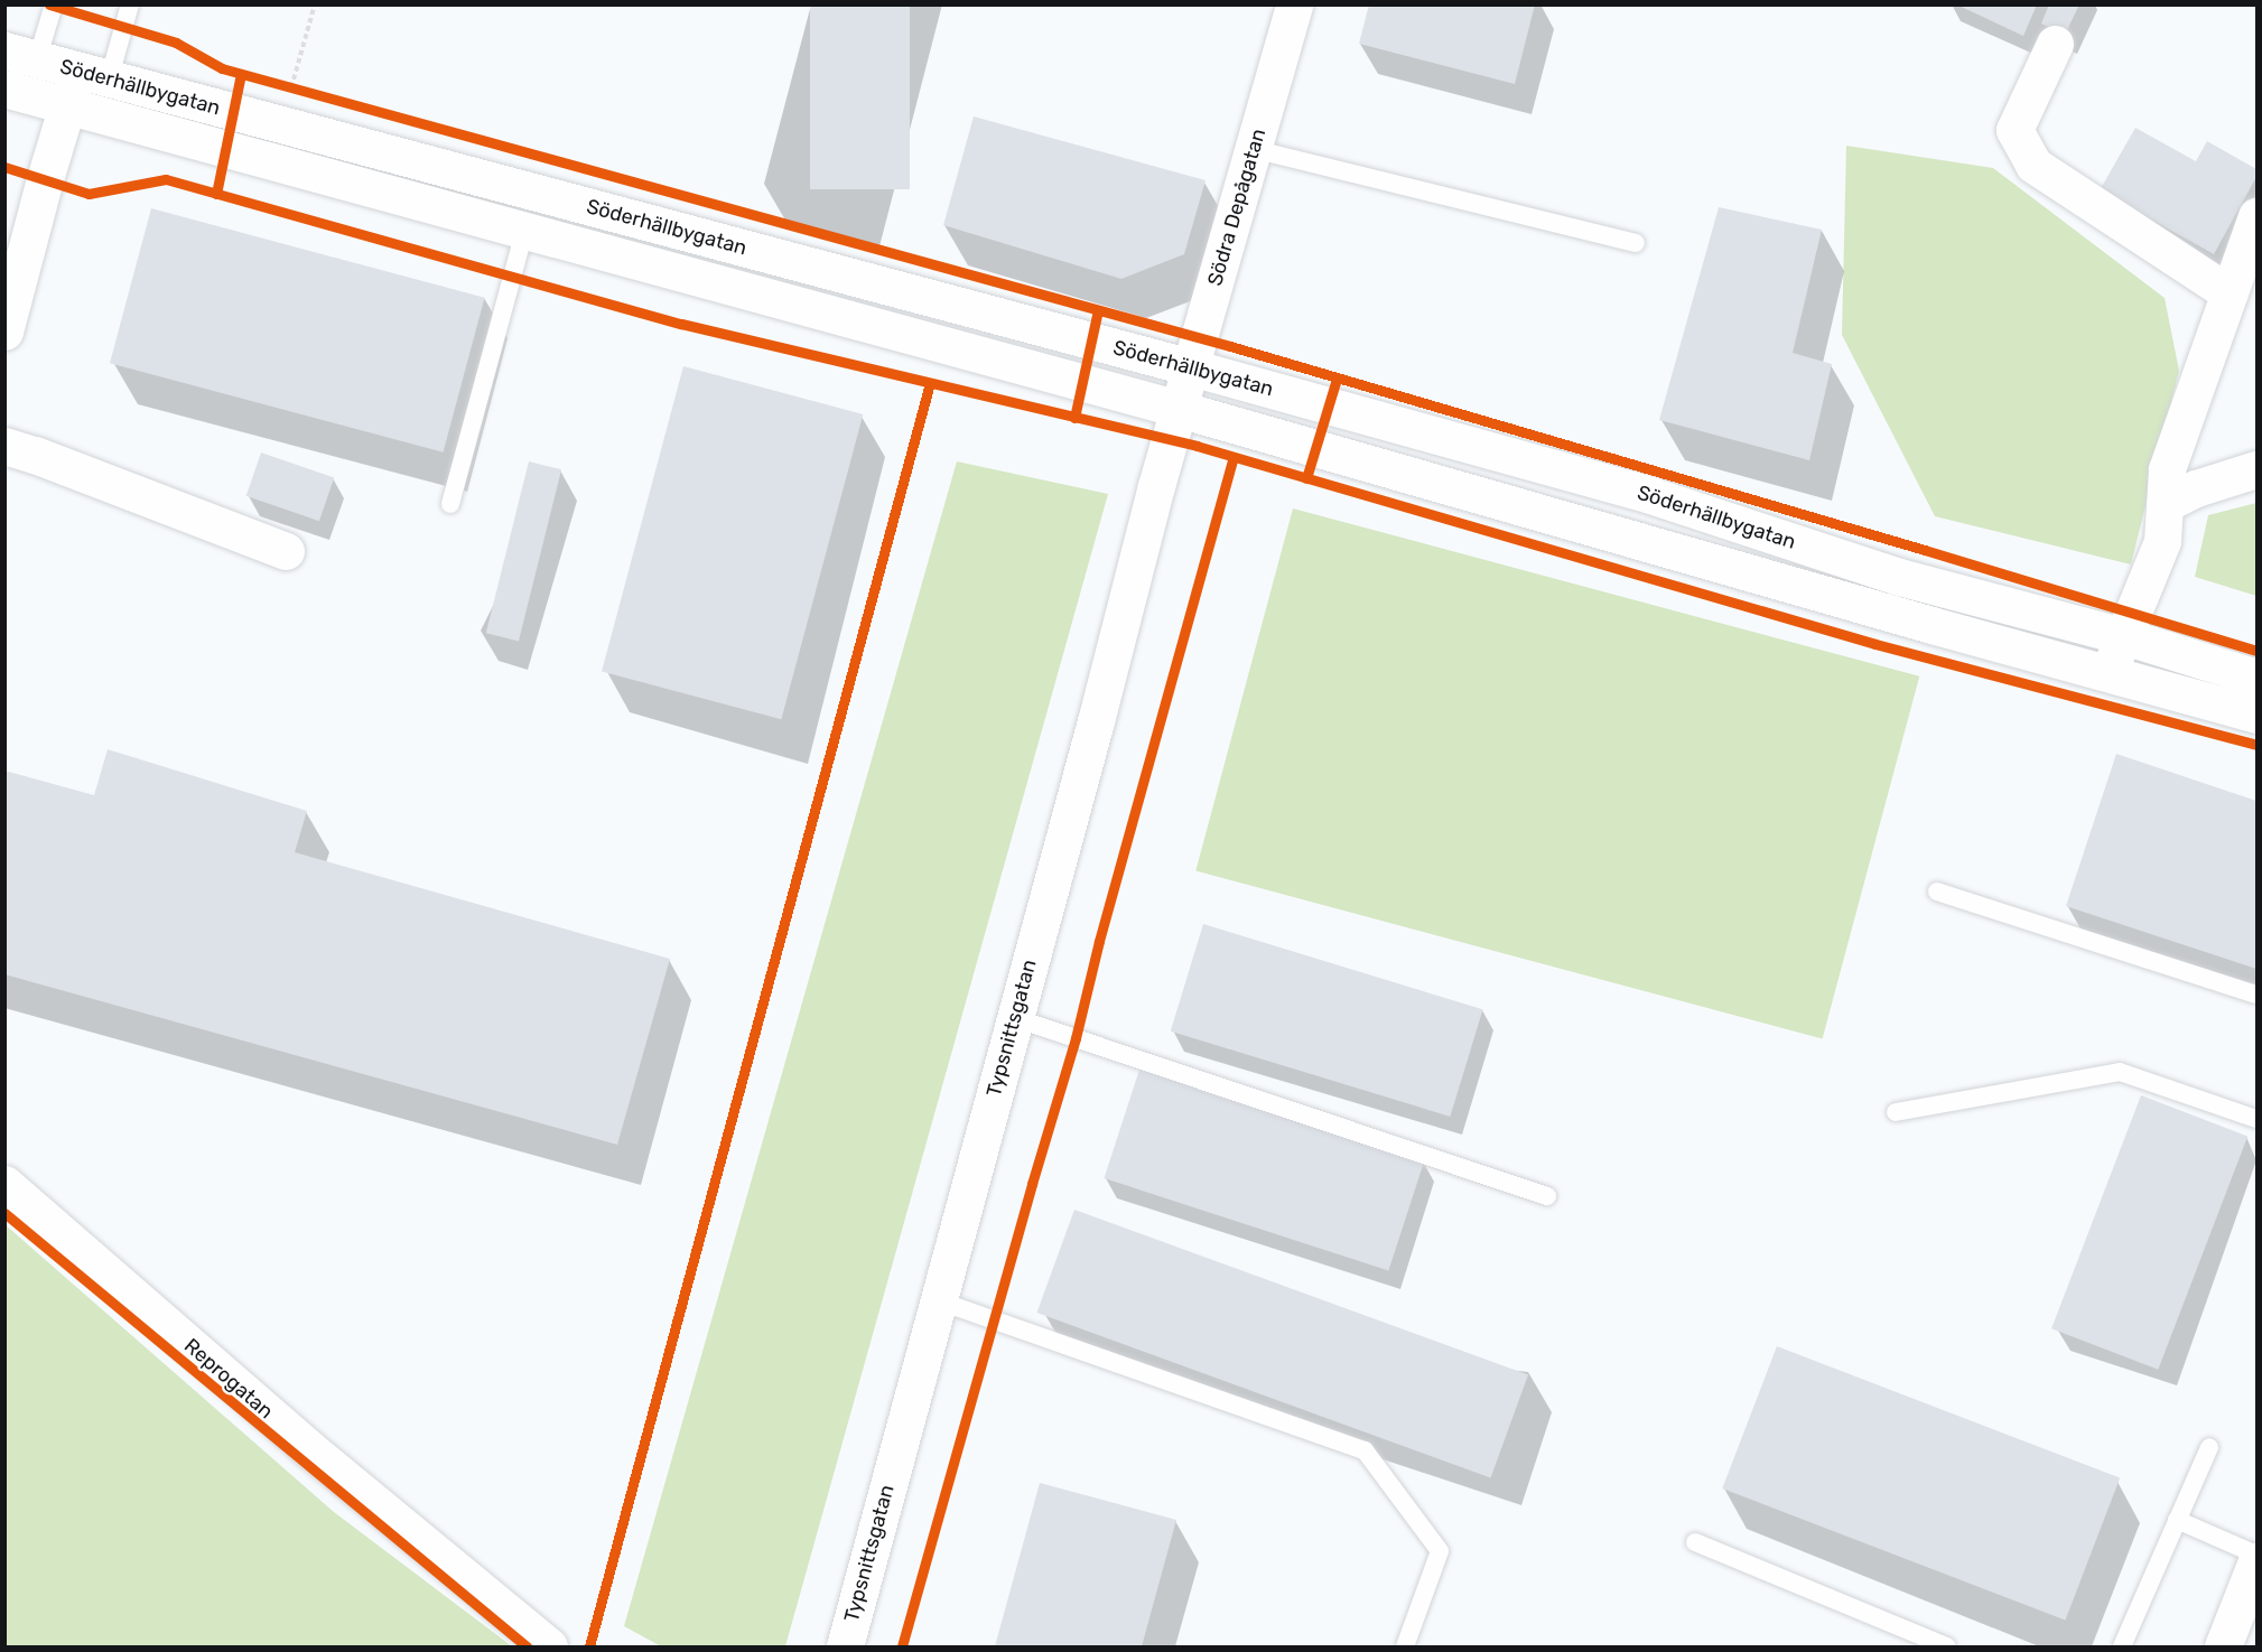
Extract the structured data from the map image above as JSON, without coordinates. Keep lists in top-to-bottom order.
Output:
{
  "streets": {
    "street": [
      "Söderhällbygatan",
      "Södra Depågatan",
      "Typsnittsgatan",
      "Reprogatan"
    ]
  },
  "crossings": [
    ["Söderhällbygatan", "Södra Depågatan"],
    ["Söderhällbygatan", "Typsnittsgatan"],
    ["Södra Depågatan", "Typsnittsgatan"]
  ]
}
